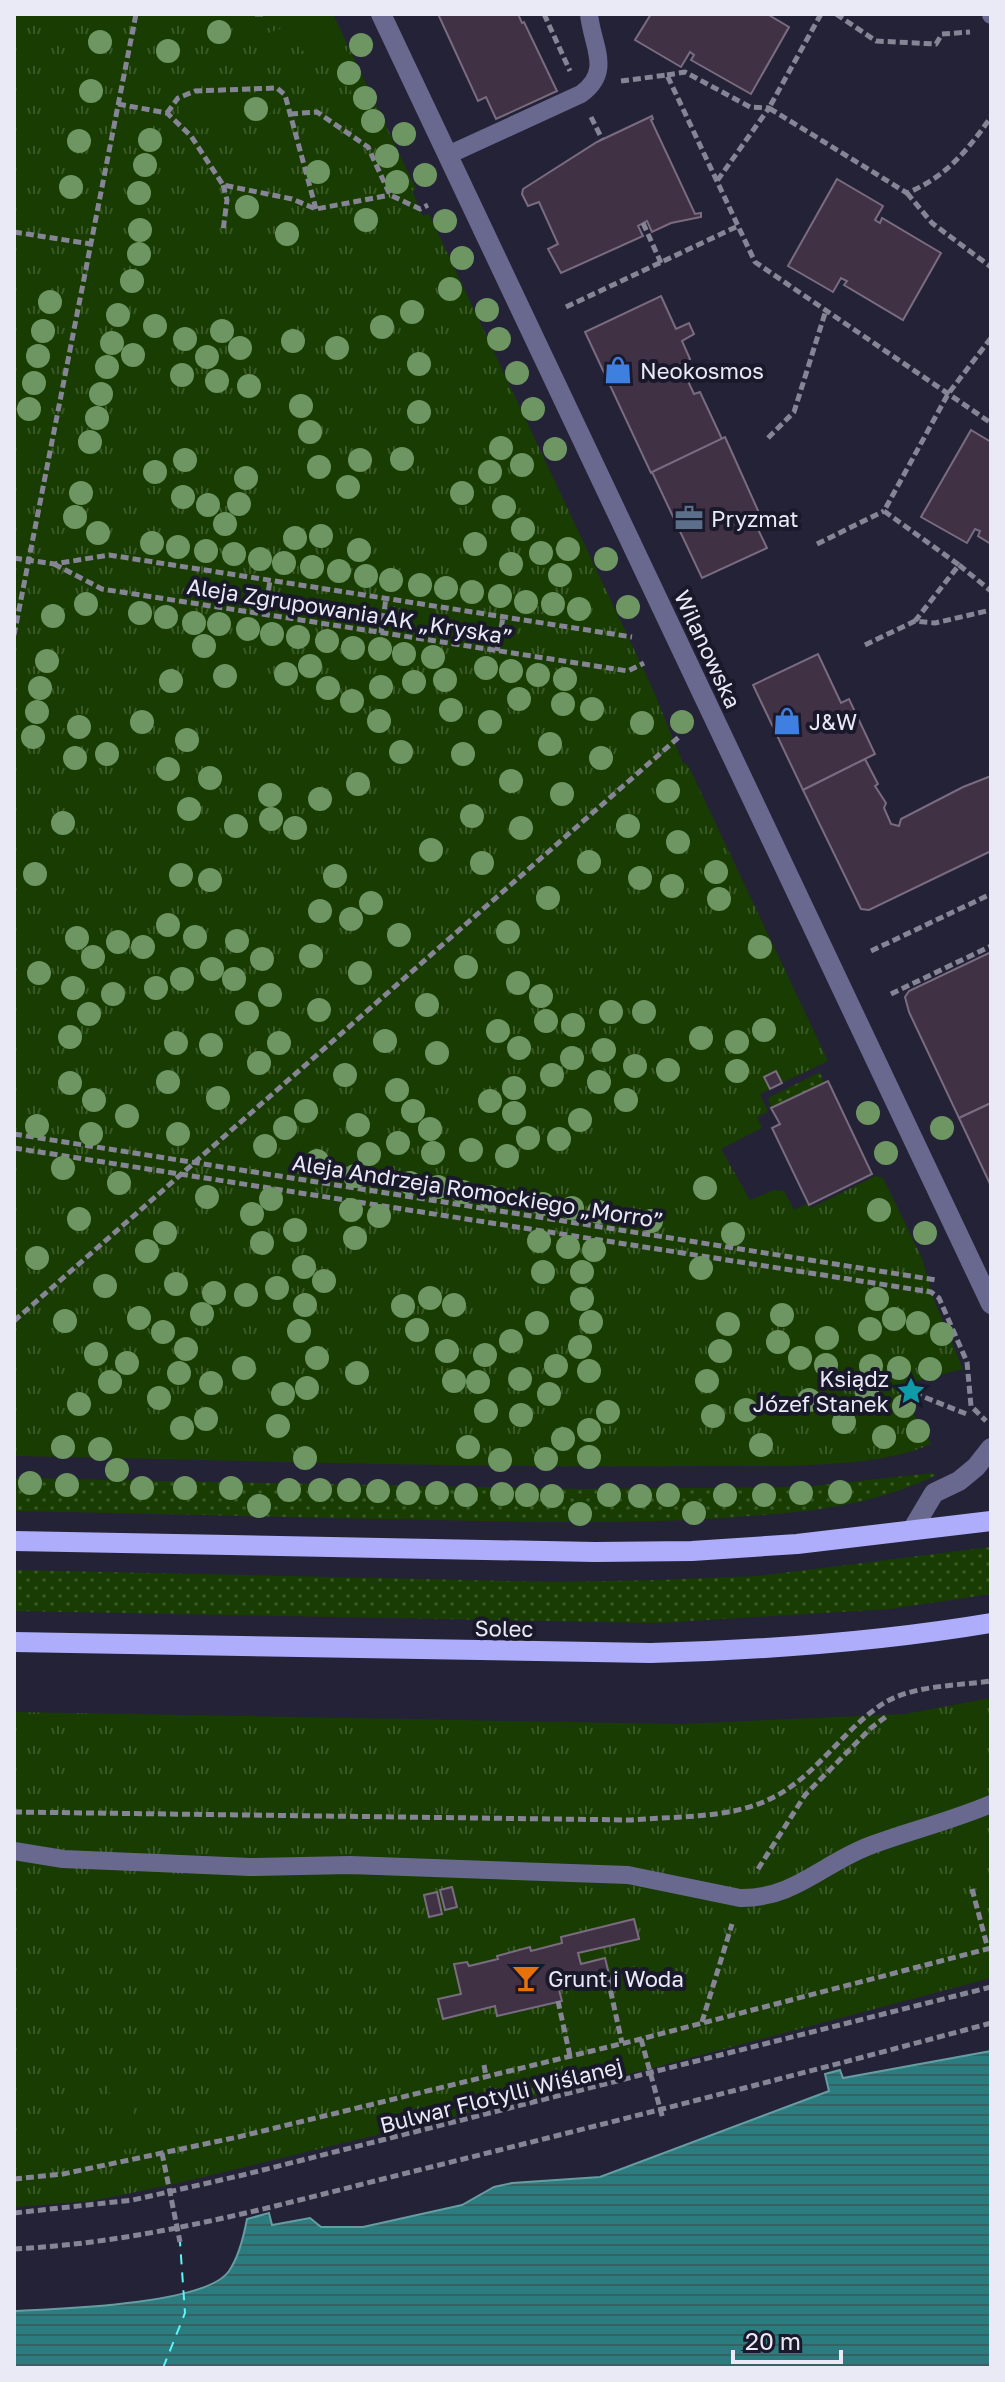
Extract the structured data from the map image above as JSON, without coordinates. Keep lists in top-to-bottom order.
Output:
{
  "streets": {
    "main road": ["Solec"],
    "street": ["Wilanowska"],
    "path": ["Aleja Zgrupowania AK „Kryska”", "Aleja Andrzeja Romockiego „Morro”", "Bulwar Flotylli Wiślanej"]
  },
  "places": {
    "shop": ["Neokosmos", "J&W"],
    "office": ["Pryzmat"],
    "place": ["Ksiądz Józef Stanek"],
    "bar": ["Grunt i Woda"]
  },
  "scale_bar": "20 m"
}
